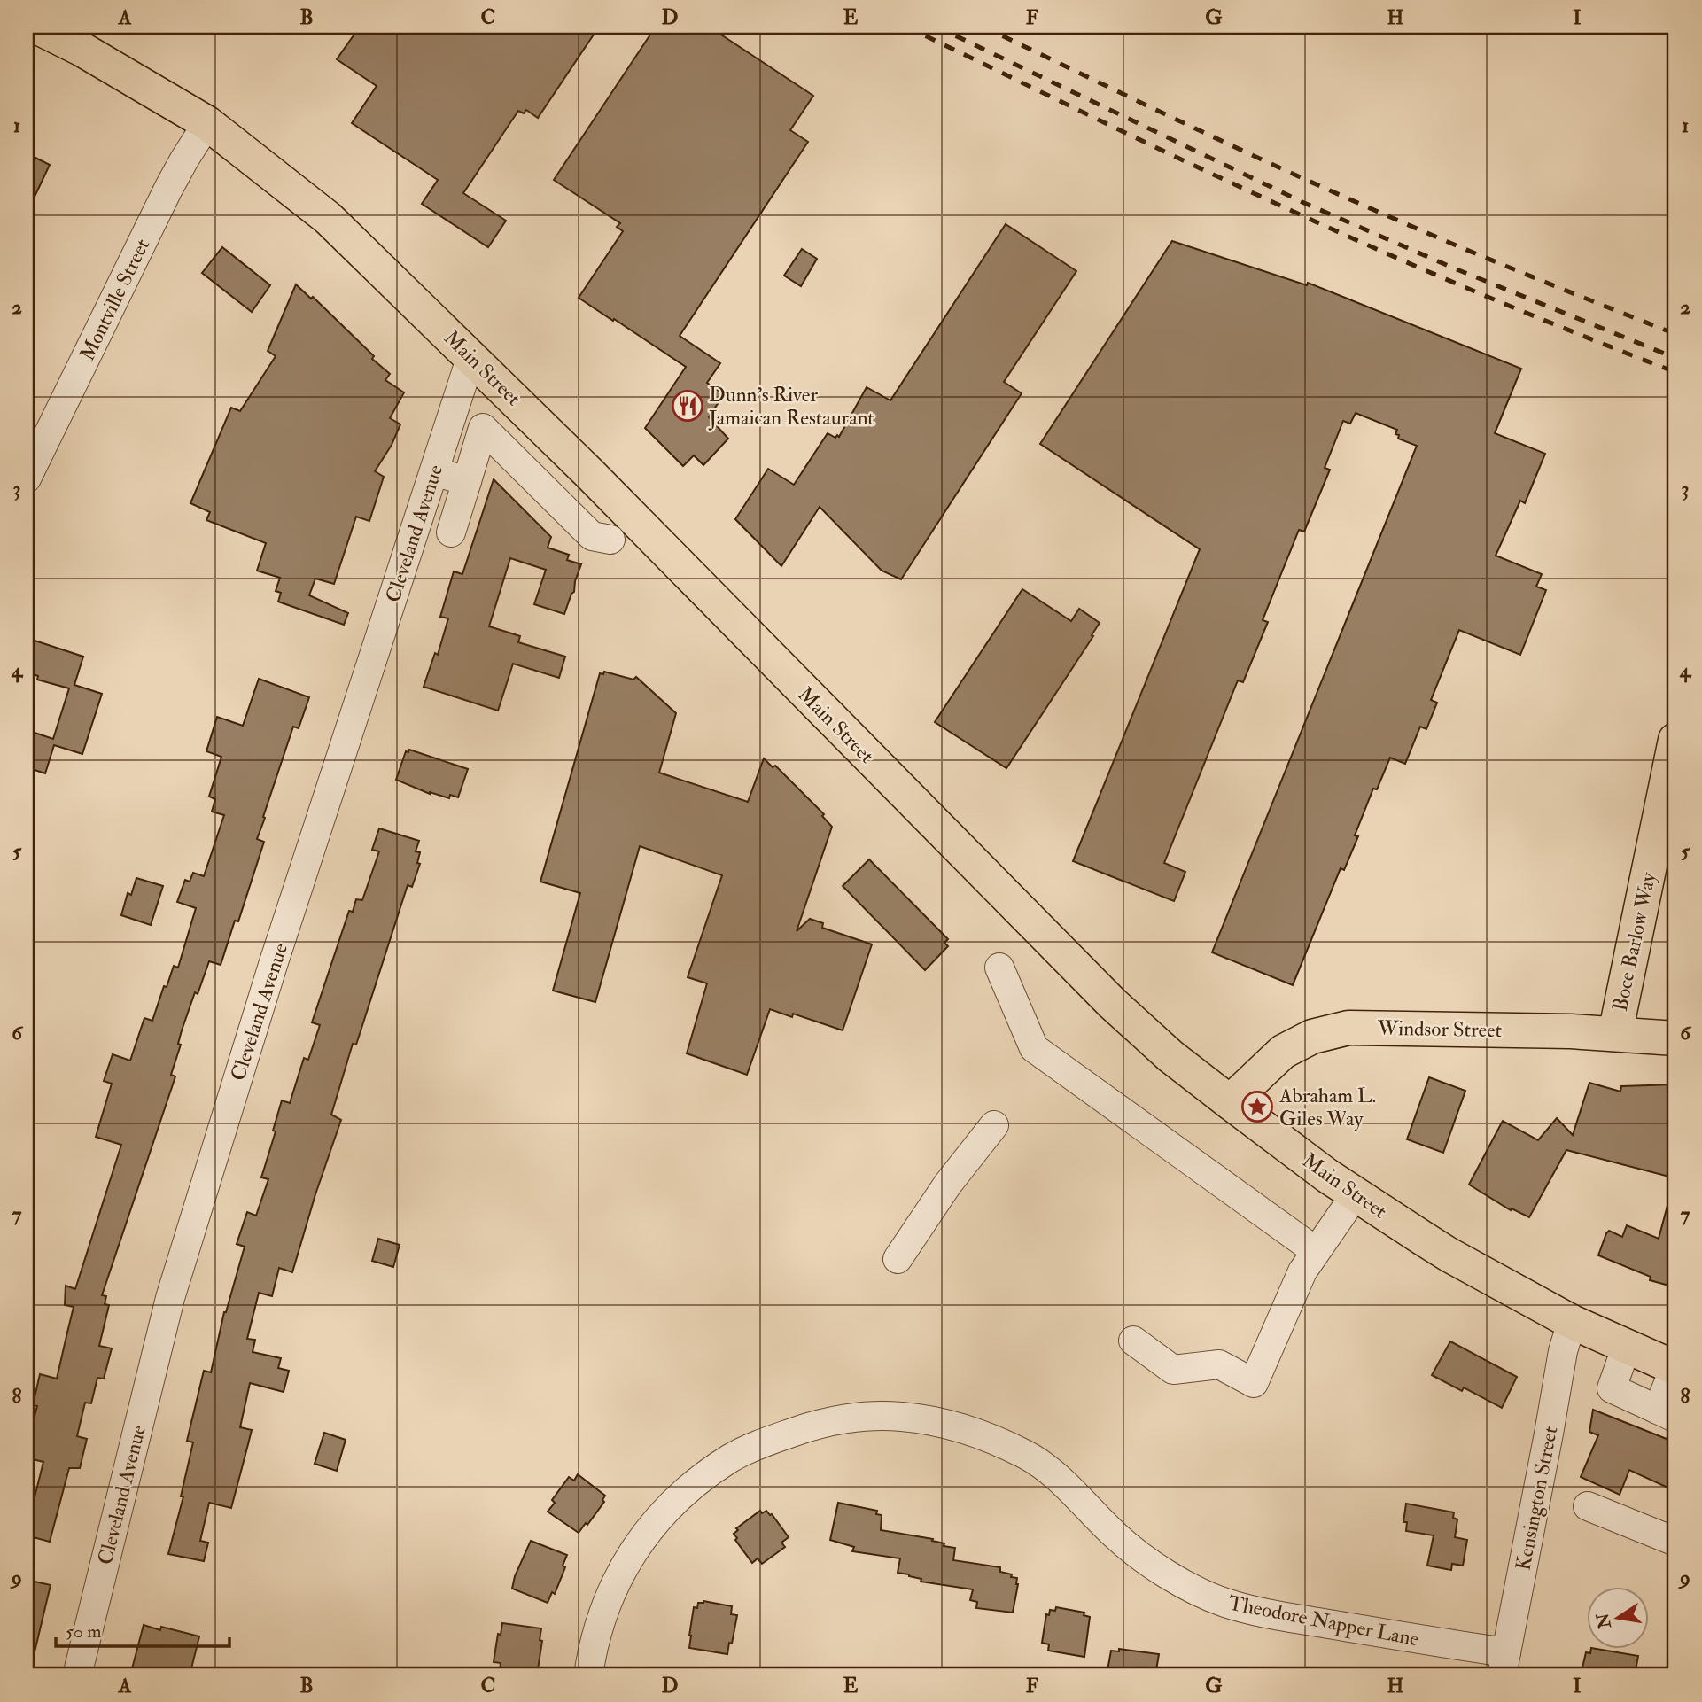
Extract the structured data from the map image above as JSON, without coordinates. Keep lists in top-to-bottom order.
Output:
{
  "streets": {
    "main road": ["Main Street", "Boce Barlow Way", "Windsor Street"],
    "street": [
      "Montville Street",
      "Cleveland Avenue",
      "Kensington Street",
      "Theodore Napper Lane"
    ]
  },
  "crossings": [
    ["Montville Street", "Main Street"],
    ["Main Street", "Cleveland Avenue"],
    ["Main Street", "Windsor Street"],
    ["Main Street", "Kensington Street"],
    ["Boce Barlow Way", "Windsor Street"],
    ["Kensington Street", "Theodore Napper Lane"]
  ],
  "places": {
    "restaurant": ["Dunn's River Jamaican Restaurant"],
    "place": ["Abraham L. Giles Way"]
  },
  "scale_bar": "50 m",
  "north": "left",
  "grid": {
    "columns": [
      "A",
      "B",
      "C",
      "D",
      "E",
      "F",
      "G",
      "H",
      "I"
    ],
    "rows": [
      "1",
      "2",
      "3",
      "4",
      "5",
      "6",
      "7",
      "8",
      "9"
    ]
  }
}
